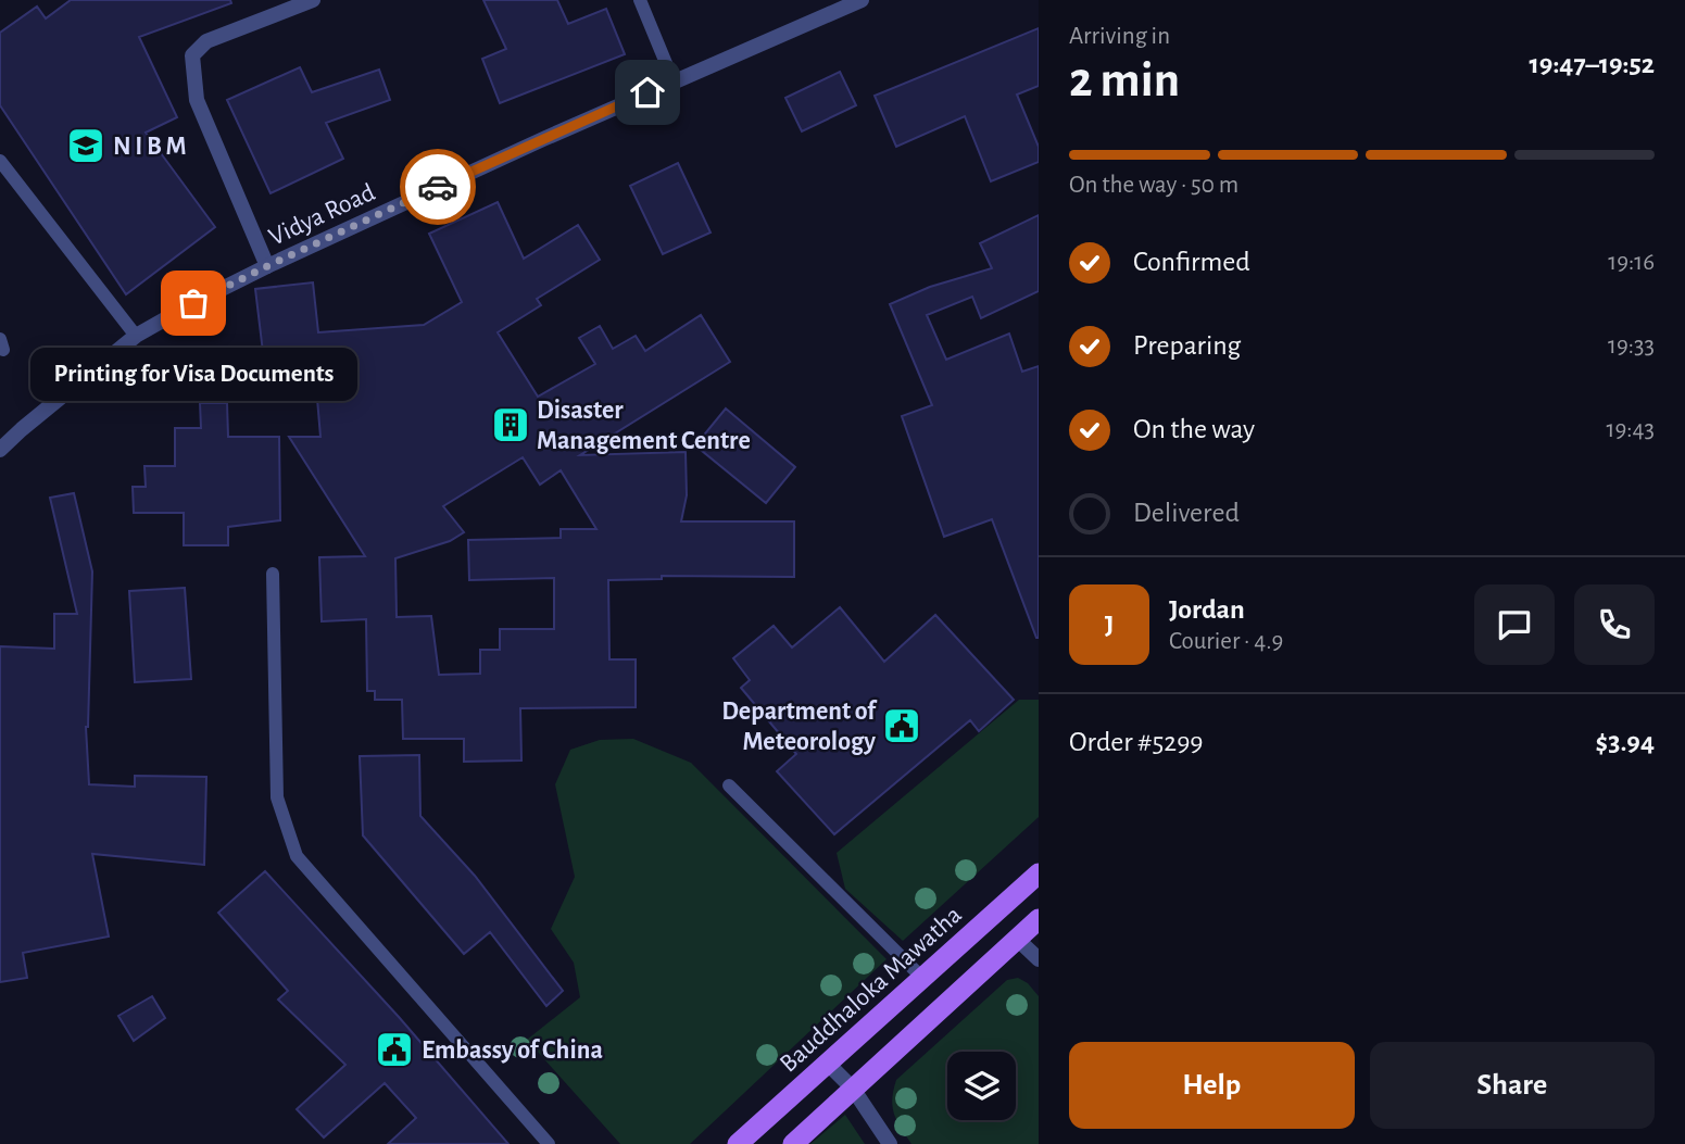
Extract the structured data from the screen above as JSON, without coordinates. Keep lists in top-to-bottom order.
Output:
{
  "streets": {
    "main road": ["Bauddhaloka Mawatha"],
    "street": ["Vidya Road"]
  },
  "places": {
    "school or university": ["N I B M"],
    "other": ["Printing for Visa Documents"],
    "building": ["Disaster Management Centre"],
    "public building": ["Department of Meteorology", "Embassy of China"]
  },
  "page": {
    "heading": ["2 min", "Arriving in", "19:47–19:52"],
    "panel": [
      "Jordan",
      "Courier · 4.9",
      "Order #5299",
      "$3.94"
    ],
    "bar": "On the way · 50 m",
    "list": [
      ["Confirmed", "19:16"],
      ["Preparing", "19:33"],
      ["On the way", "19:43"],
      "Delivered"
    ],
    "bubble": "Printing for Visa Documents",
    "round": "J",
    "buttons": ["Help", "Share"]
  }
}
